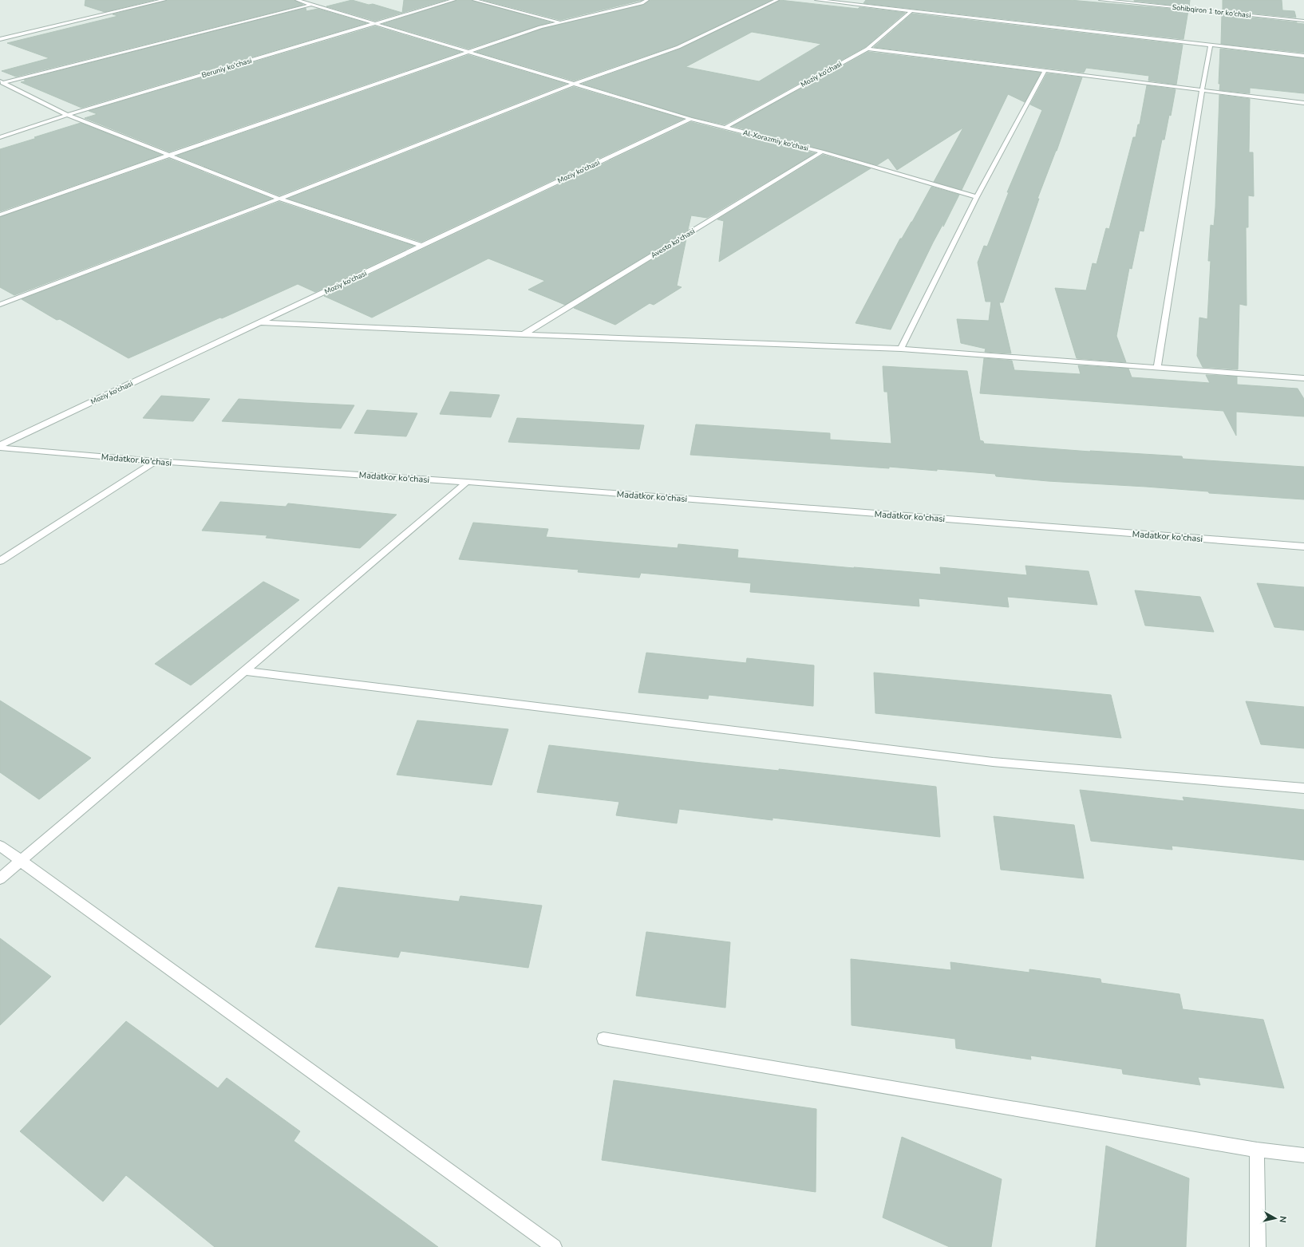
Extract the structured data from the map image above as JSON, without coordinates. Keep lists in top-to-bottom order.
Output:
{
  "streets": {
    "street": [
      "Sohibqiron 1 tor ko'chasi",
      "Beruniy ko'chasi",
      "Moziy ko‘chasi",
      "Al-Xorazmiy ko'chasi",
      "Avesto ko'chasi",
      "Madatkor ko'chasi"
    ]
  },
  "crossings": [
    ["Beruniy ko'chasi", "Al-Xorazmiy ko'chasi"],
    ["Moziy ko‘chasi", "Al-Xorazmiy ko'chasi"],
    ["Moziy ko‘chasi", "Madatkor ko'chasi"],
    ["Al-Xorazmiy ko'chasi", "Avesto ko'chasi"]
  ],
  "north": "right"
}
